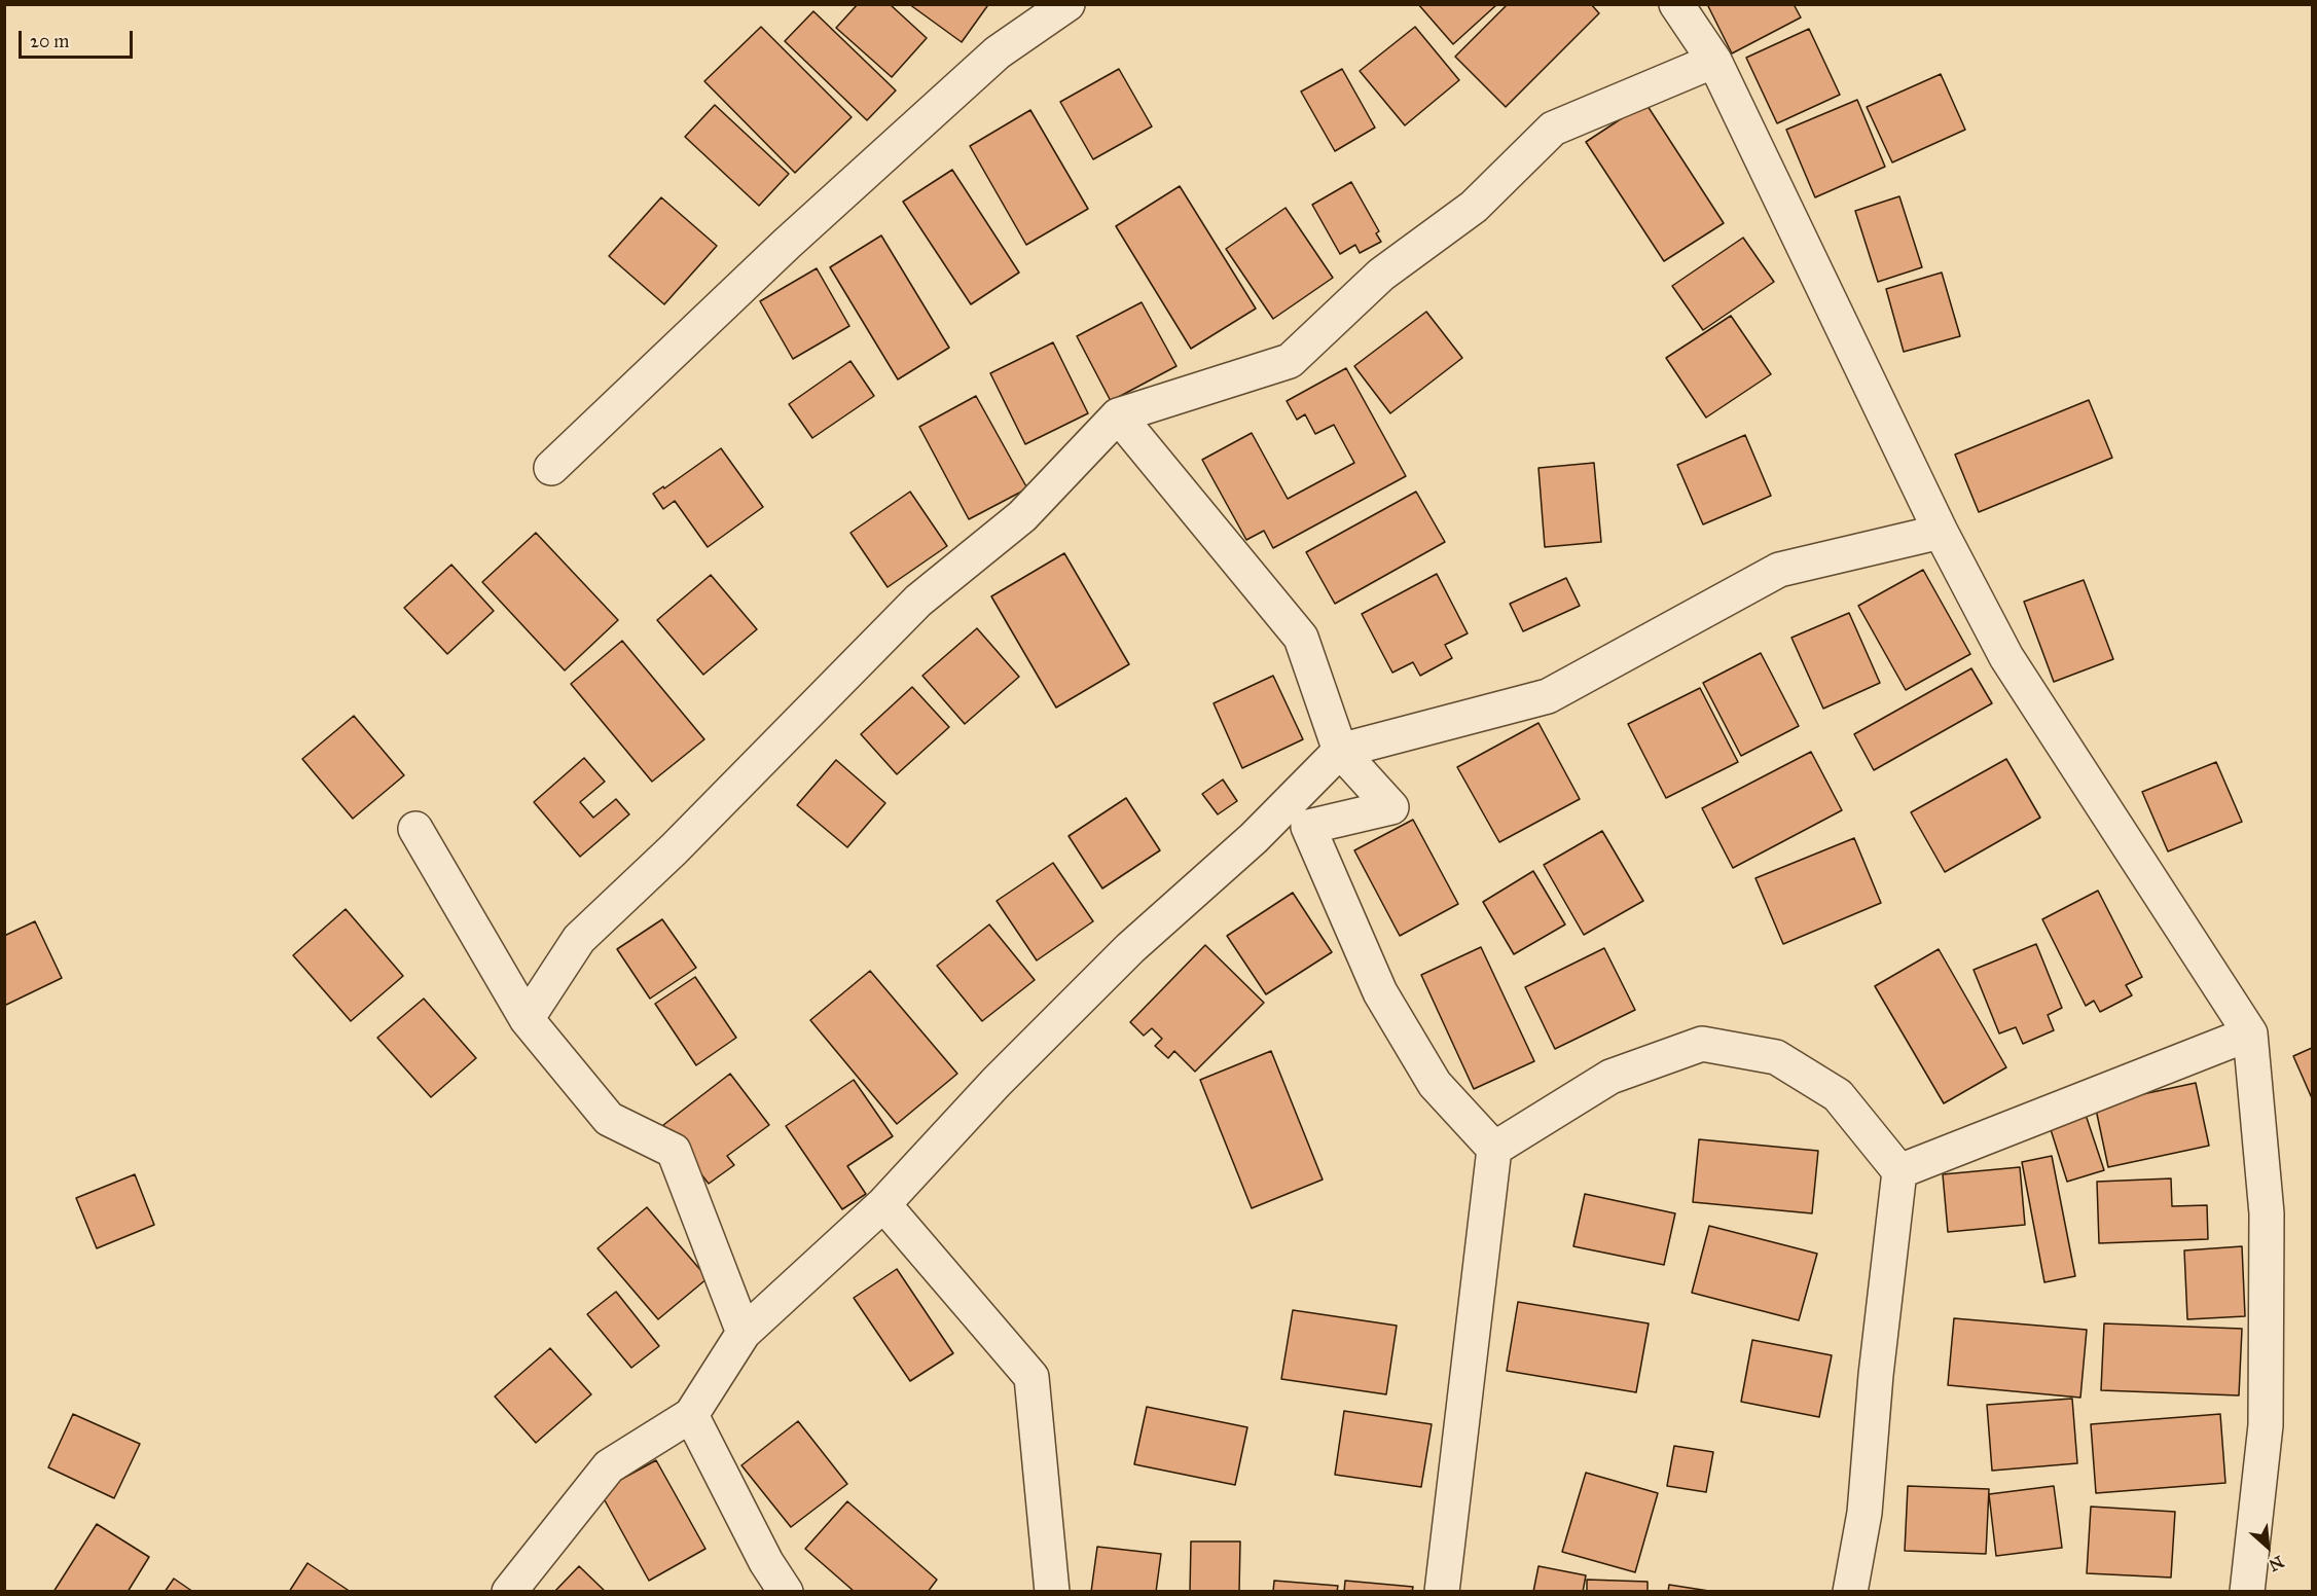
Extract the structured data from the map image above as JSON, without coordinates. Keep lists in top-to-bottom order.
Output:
{
  "scale_bar": "20 m",
  "north": "bottom right"
}
